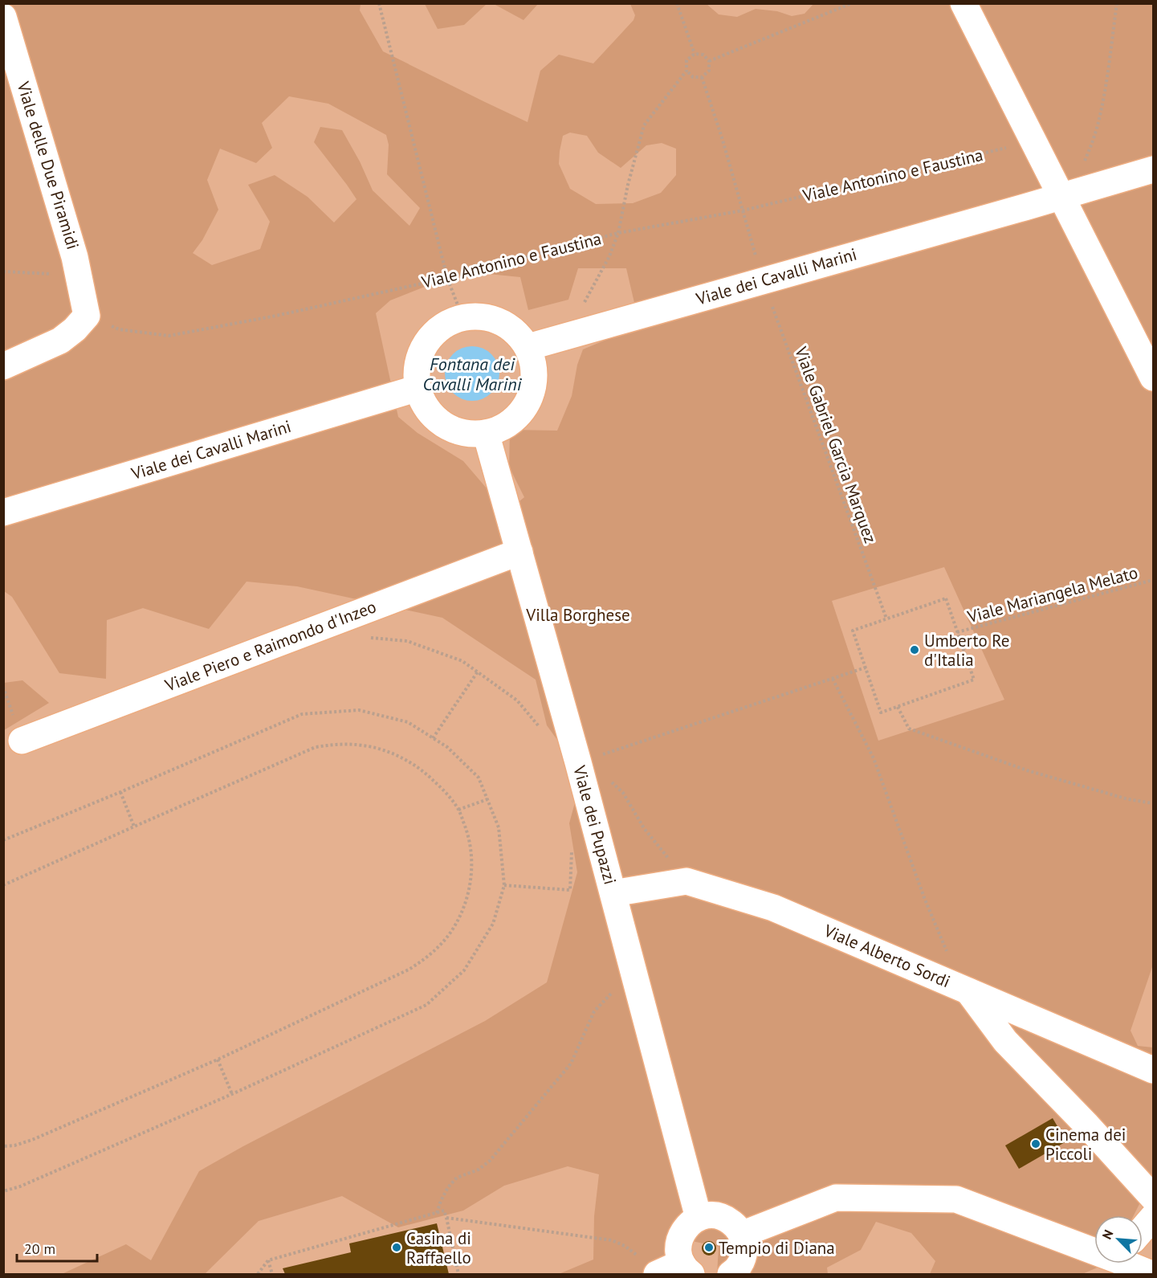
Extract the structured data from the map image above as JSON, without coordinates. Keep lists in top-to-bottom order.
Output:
{
  "streets": {
    "street": [
      "Viale delle Due Piramidi",
      "Viale dei Cavalli Marini",
      "Viale Piero e Raimondo d'Inzeo",
      "Viale dei Pupazzi",
      "Viale Alberto Sordi"
    ],
    "path": ["Viale Antonino e Faustina", "Viale Gabriel Garcia Marquez", "Viale Mariangela Melato"]
  },
  "crossings": [
    ["Viale delle Due Piramidi", "Viale Antonino e Faustina"],
    ["Viale Antonino e Faustina", "Viale Gabriel Garcia Marquez"],
    ["Viale dei Cavalli Marini", "Viale Gabriel Garcia Marquez"],
    ["Viale dei Cavalli Marini", "Viale dei Pupazzi"],
    ["Viale Piero e Raimondo d'Inzeo", "Viale dei Pupazzi"],
    ["Viale dei Pupazzi", "Viale Alberto Sordi"]
  ],
  "water": ["Fontana dei Cavalli Marini"],
  "parks": ["Villa Borghese"],
  "places": [
    "Umberto Re d'Italia",
    "Cinema dei Piccoli",
    "Casina di Raffaello",
    "Tempio di Diana"
  ],
  "scale_bar": "20 m",
  "north": "top left"
}
